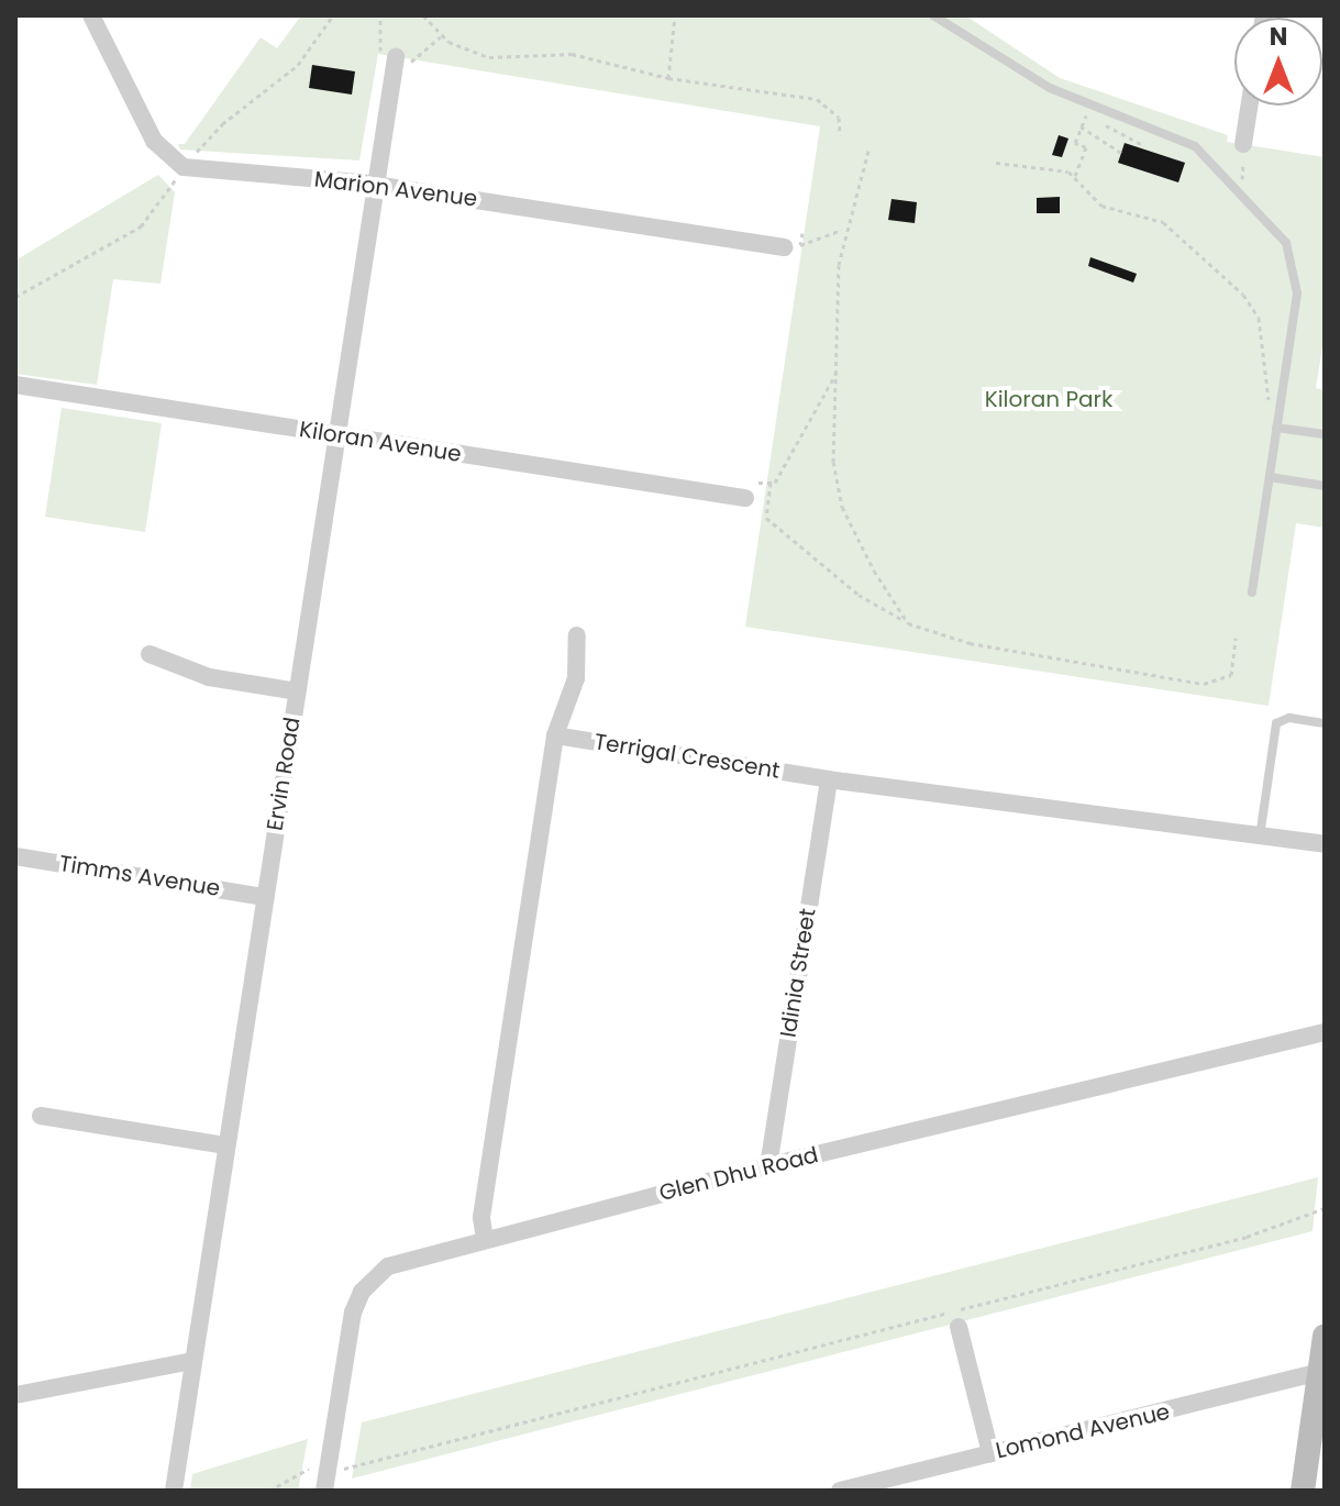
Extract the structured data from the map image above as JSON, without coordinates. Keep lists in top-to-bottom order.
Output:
{
  "streets": {
    "street": [
      "Marion Avenue",
      "Kiloran Avenue",
      "Terrigal Crescent",
      "Ervin Road",
      "Timms Avenue",
      "Idinia Street",
      "Glen Dhu Road",
      "Lomond Avenue"
    ]
  },
  "crossings": [
    ["Marion Avenue", "Ervin Road"],
    ["Kiloran Avenue", "Ervin Road"],
    ["Terrigal Crescent", "Idinia Street"],
    ["Ervin Road", "Timms Avenue"],
    ["Idinia Street", "Glen Dhu Road"]
  ],
  "parks": ["Kiloran Park"],
  "north": "top"
}
